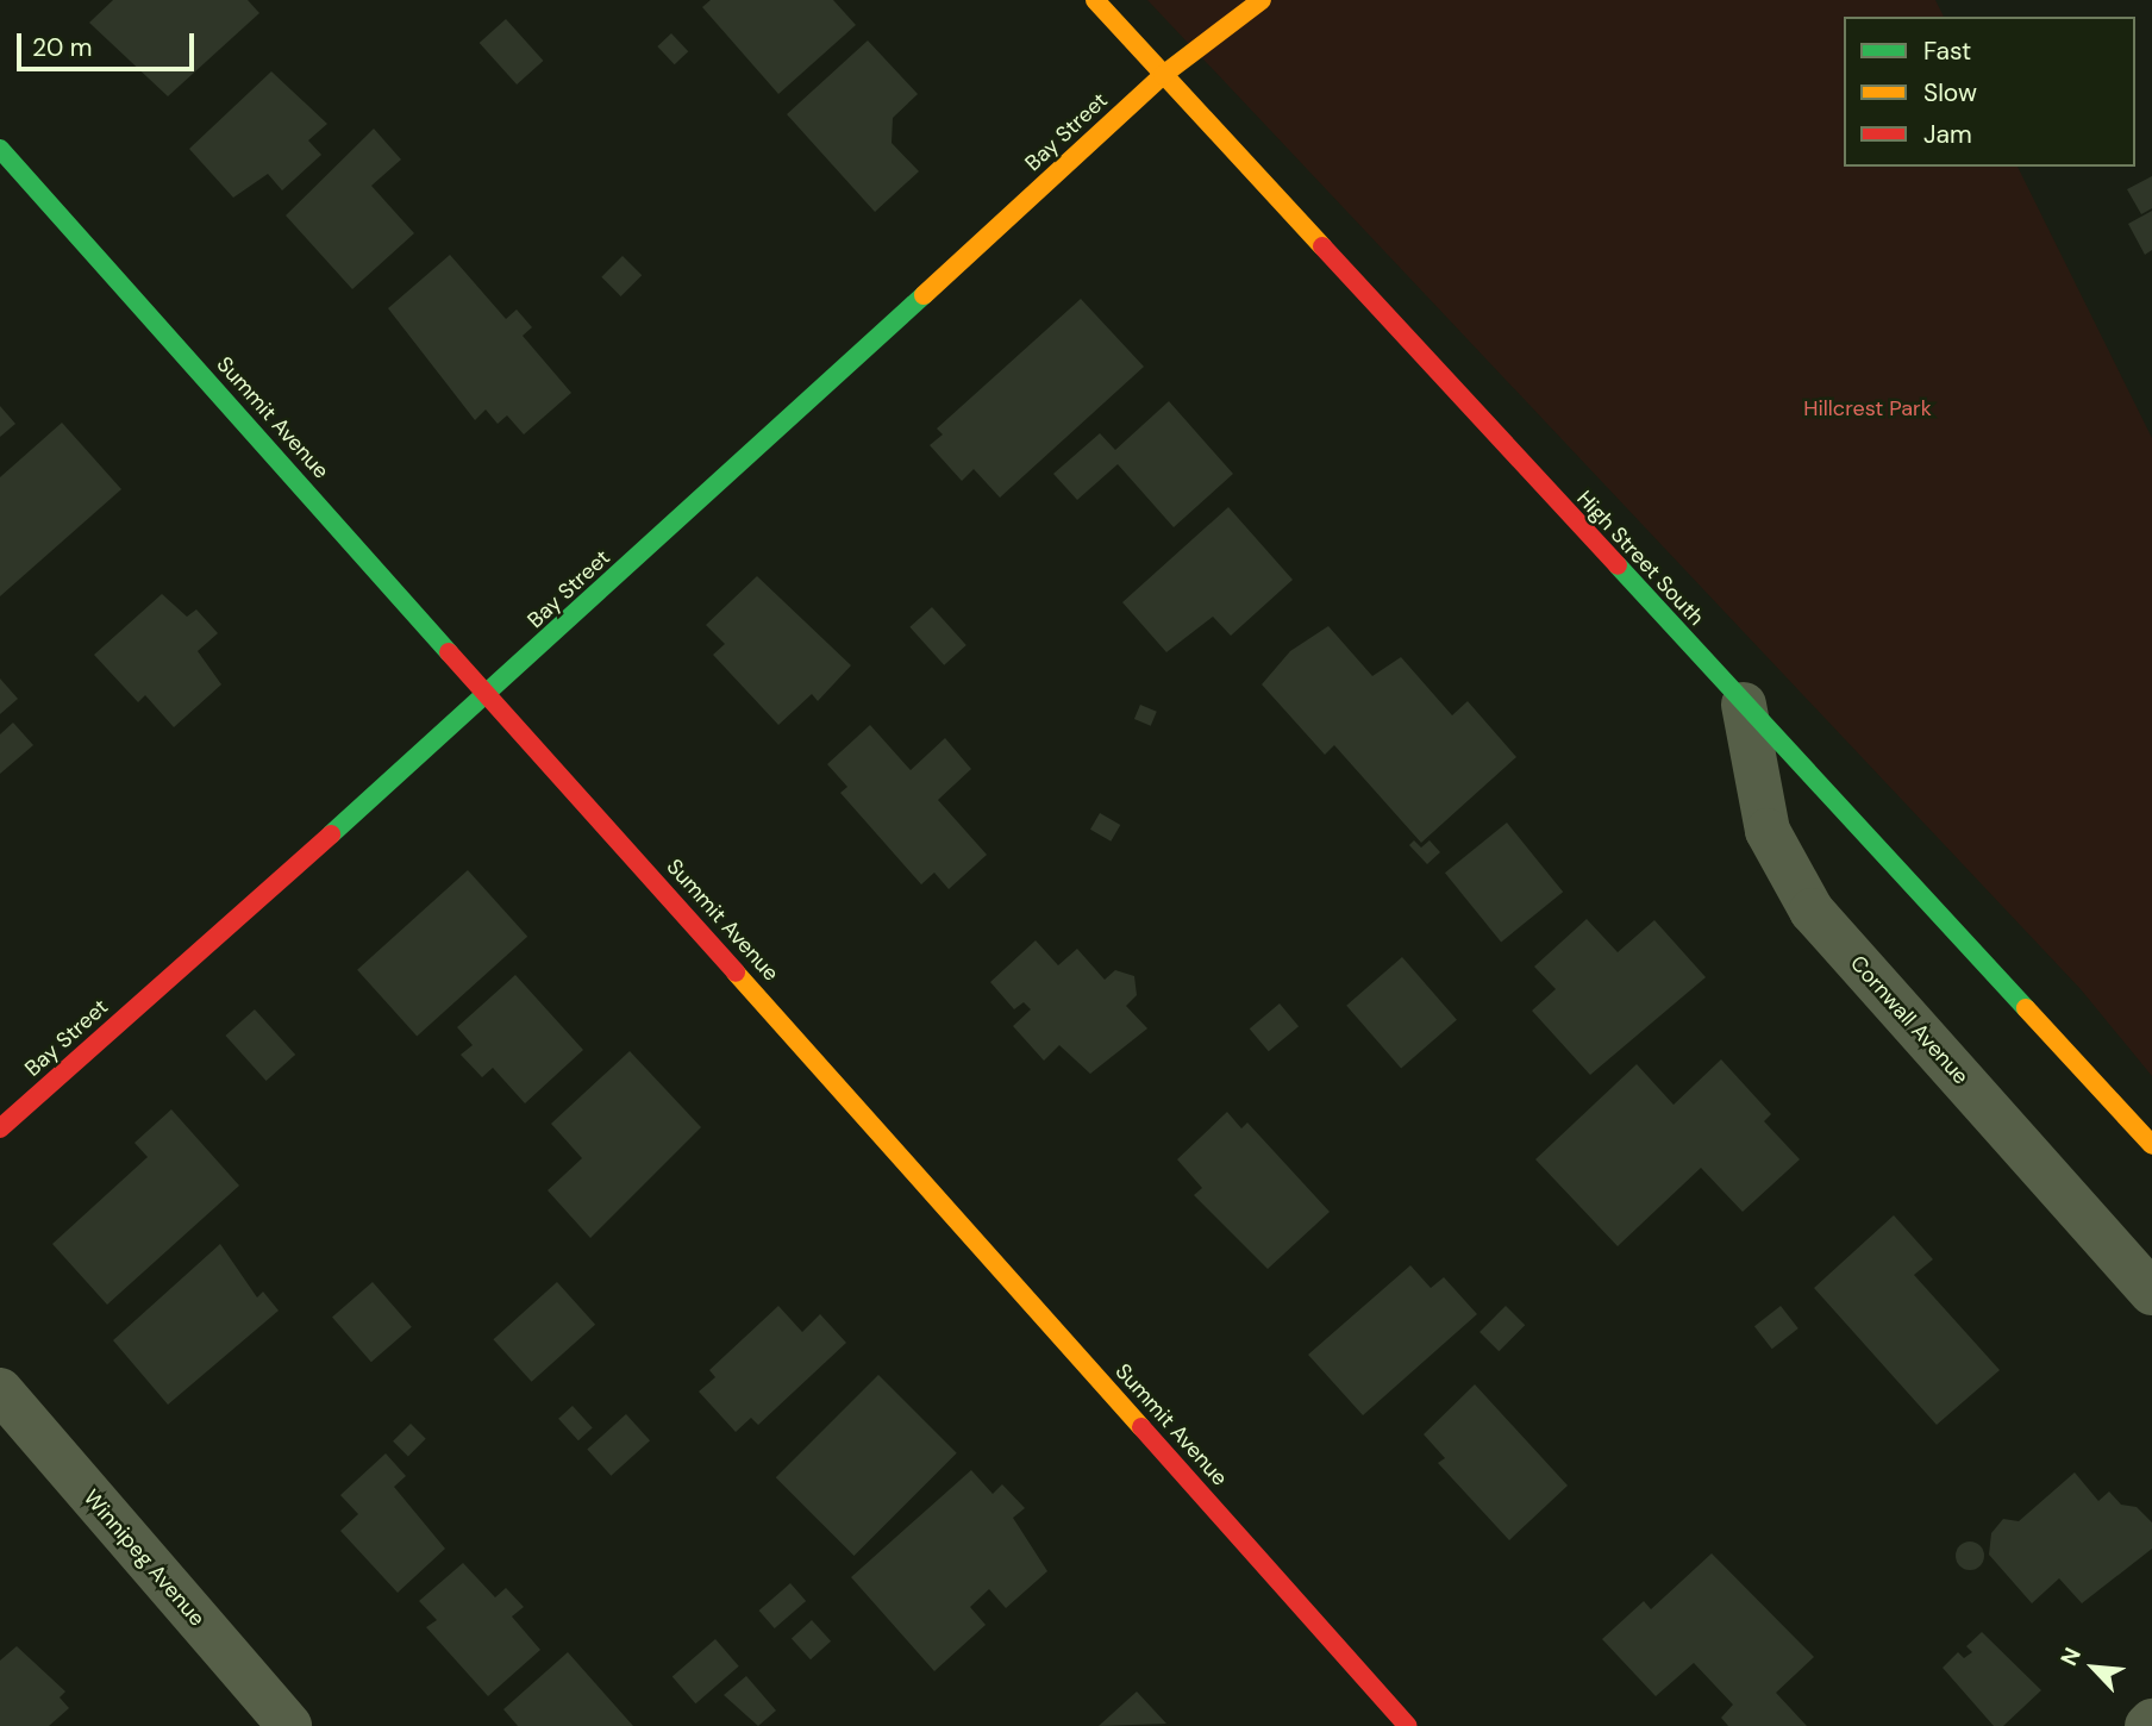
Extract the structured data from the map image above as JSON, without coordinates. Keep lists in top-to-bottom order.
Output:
{
  "streets": {
    "street": [
      "Bay Street",
      "Summit Avenue",
      "High Street South",
      "Cornwall Avenue",
      "Winnipeg Avenue"
    ]
  },
  "crossings": [
    ["Bay Street", "Summit Avenue"],
    ["Bay Street", "High Street South"],
    ["High Street South", "Cornwall Avenue"]
  ],
  "parks": ["Hillcrest Park"],
  "legend": ["Fast", "Slow", "Jam"],
  "scale_bar": "20 m",
  "north": "top left"
}
